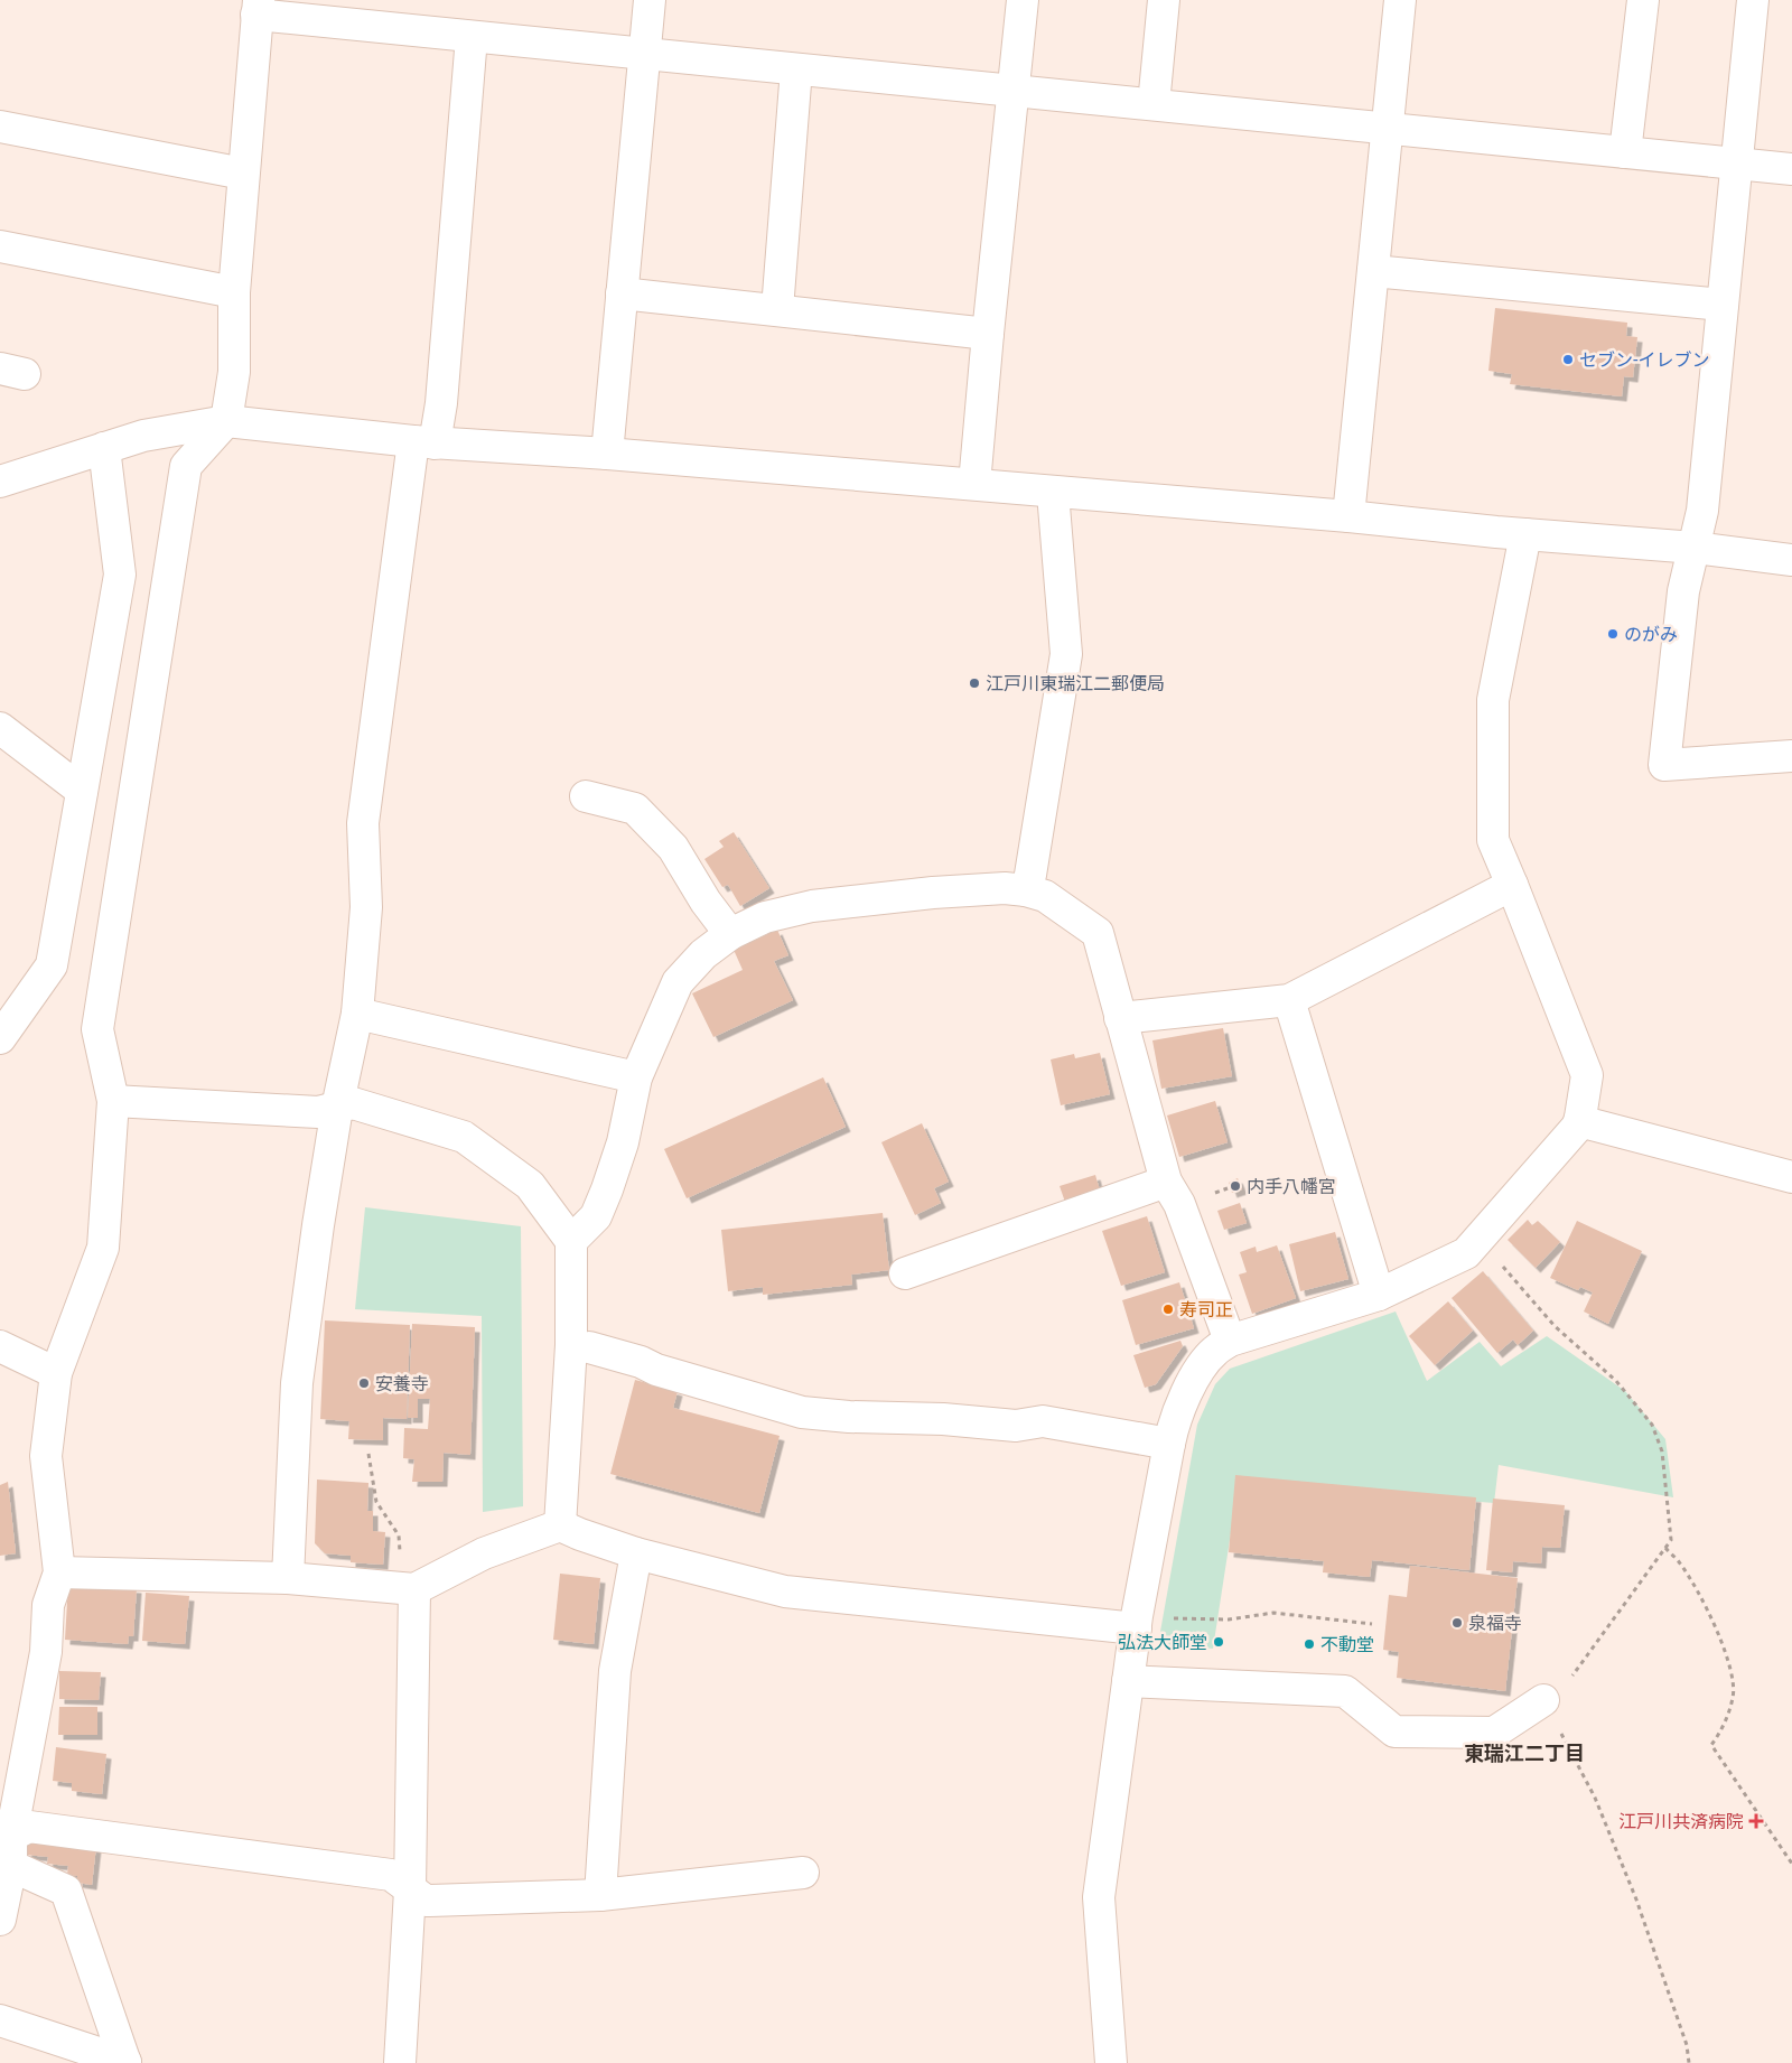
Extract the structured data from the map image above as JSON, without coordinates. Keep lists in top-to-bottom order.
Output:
{
  "districts": ["東瑞江二丁目"],
  "places": {
    "other": [
      "セブン-イレブン",
      "のがみ",
      "江戸川東瑞江二郵便局",
      "内手八幡宮",
      "寿司正",
      "安養寺",
      "泉福寺",
      "弘法大師堂",
      "不動堂"
    ],
    "health": ["江戸川共済病院"]
  }
}
